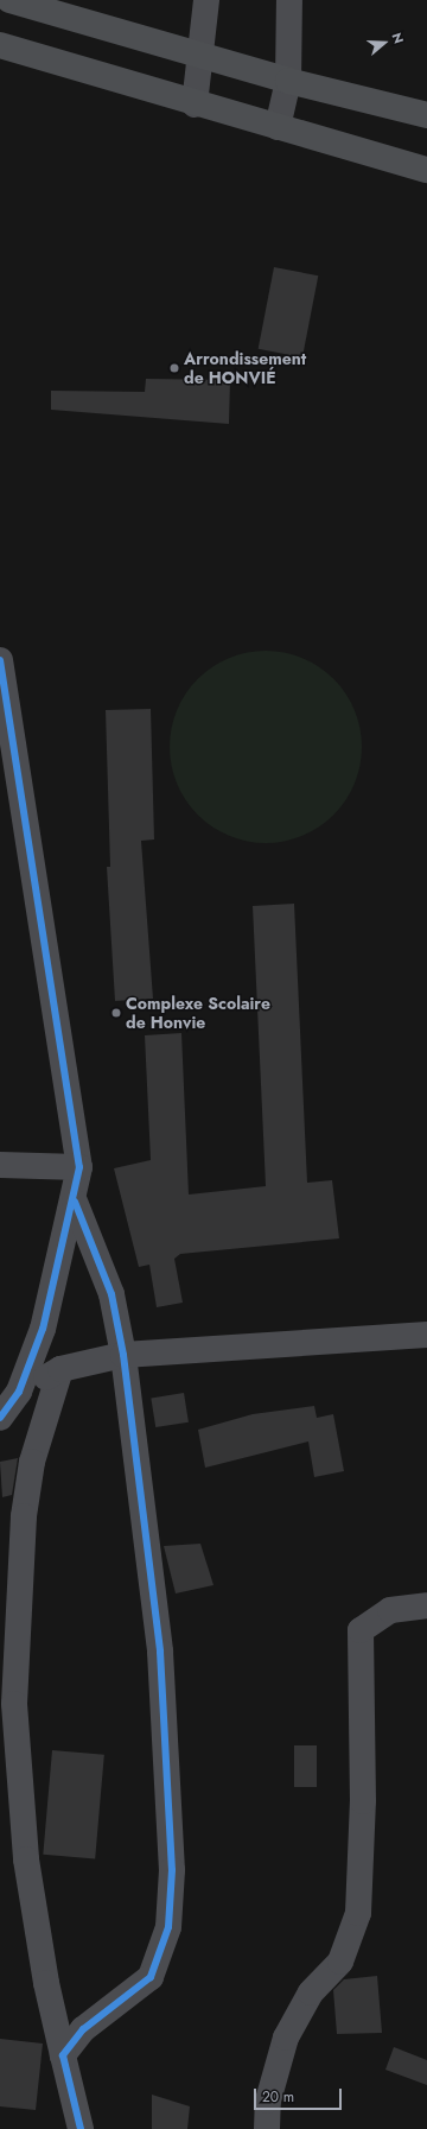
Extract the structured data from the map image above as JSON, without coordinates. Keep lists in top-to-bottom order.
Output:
{
  "places": ["Arrondissement de HONVIÉ", "Complexe Scolaire de Honvie"],
  "scale_bar": "20 m",
  "north": "right"
}
